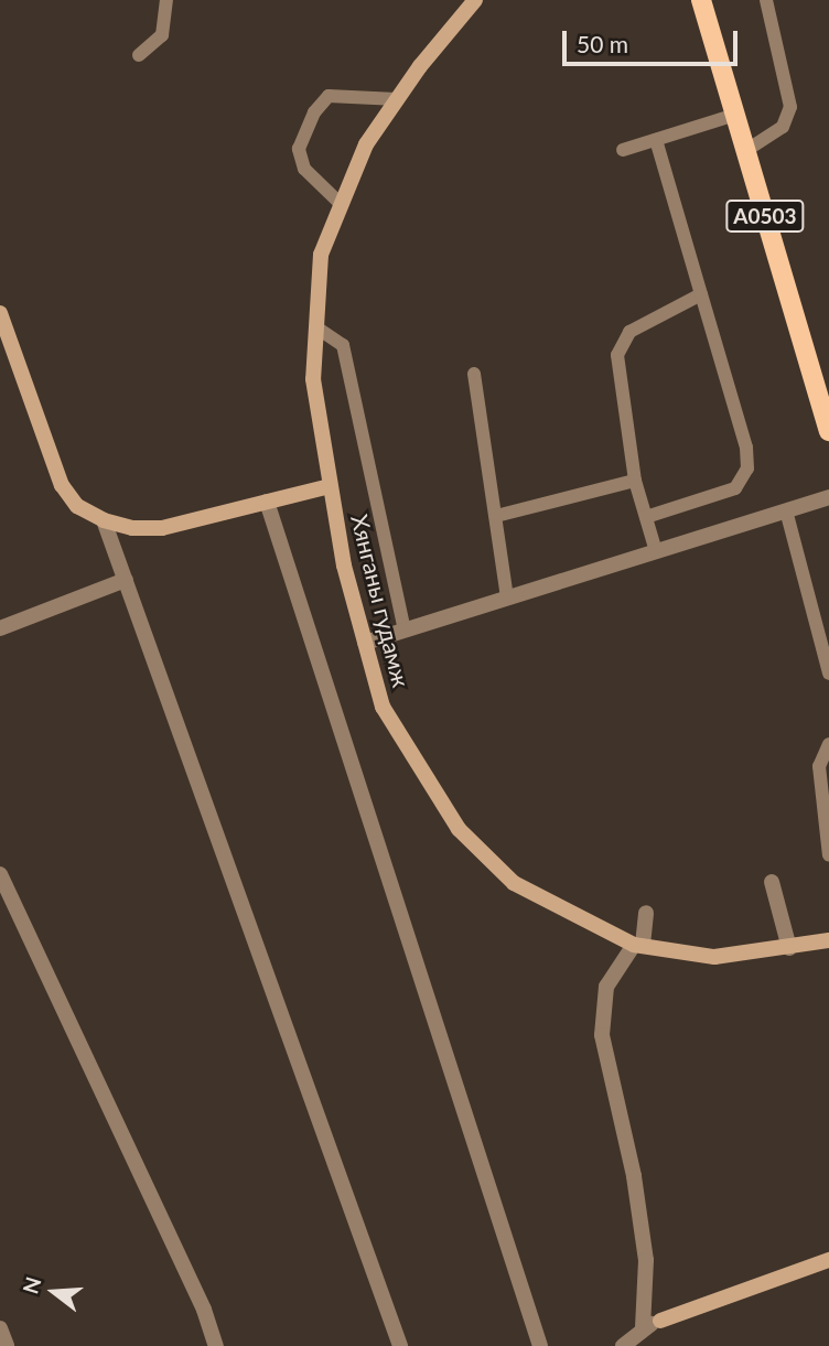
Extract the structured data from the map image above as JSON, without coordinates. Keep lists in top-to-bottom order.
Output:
{
  "streets": {
    "main road": ["A0503", "Хянганы гудамж"]
  },
  "scale_bar": "50 m",
  "north": "left"
}
